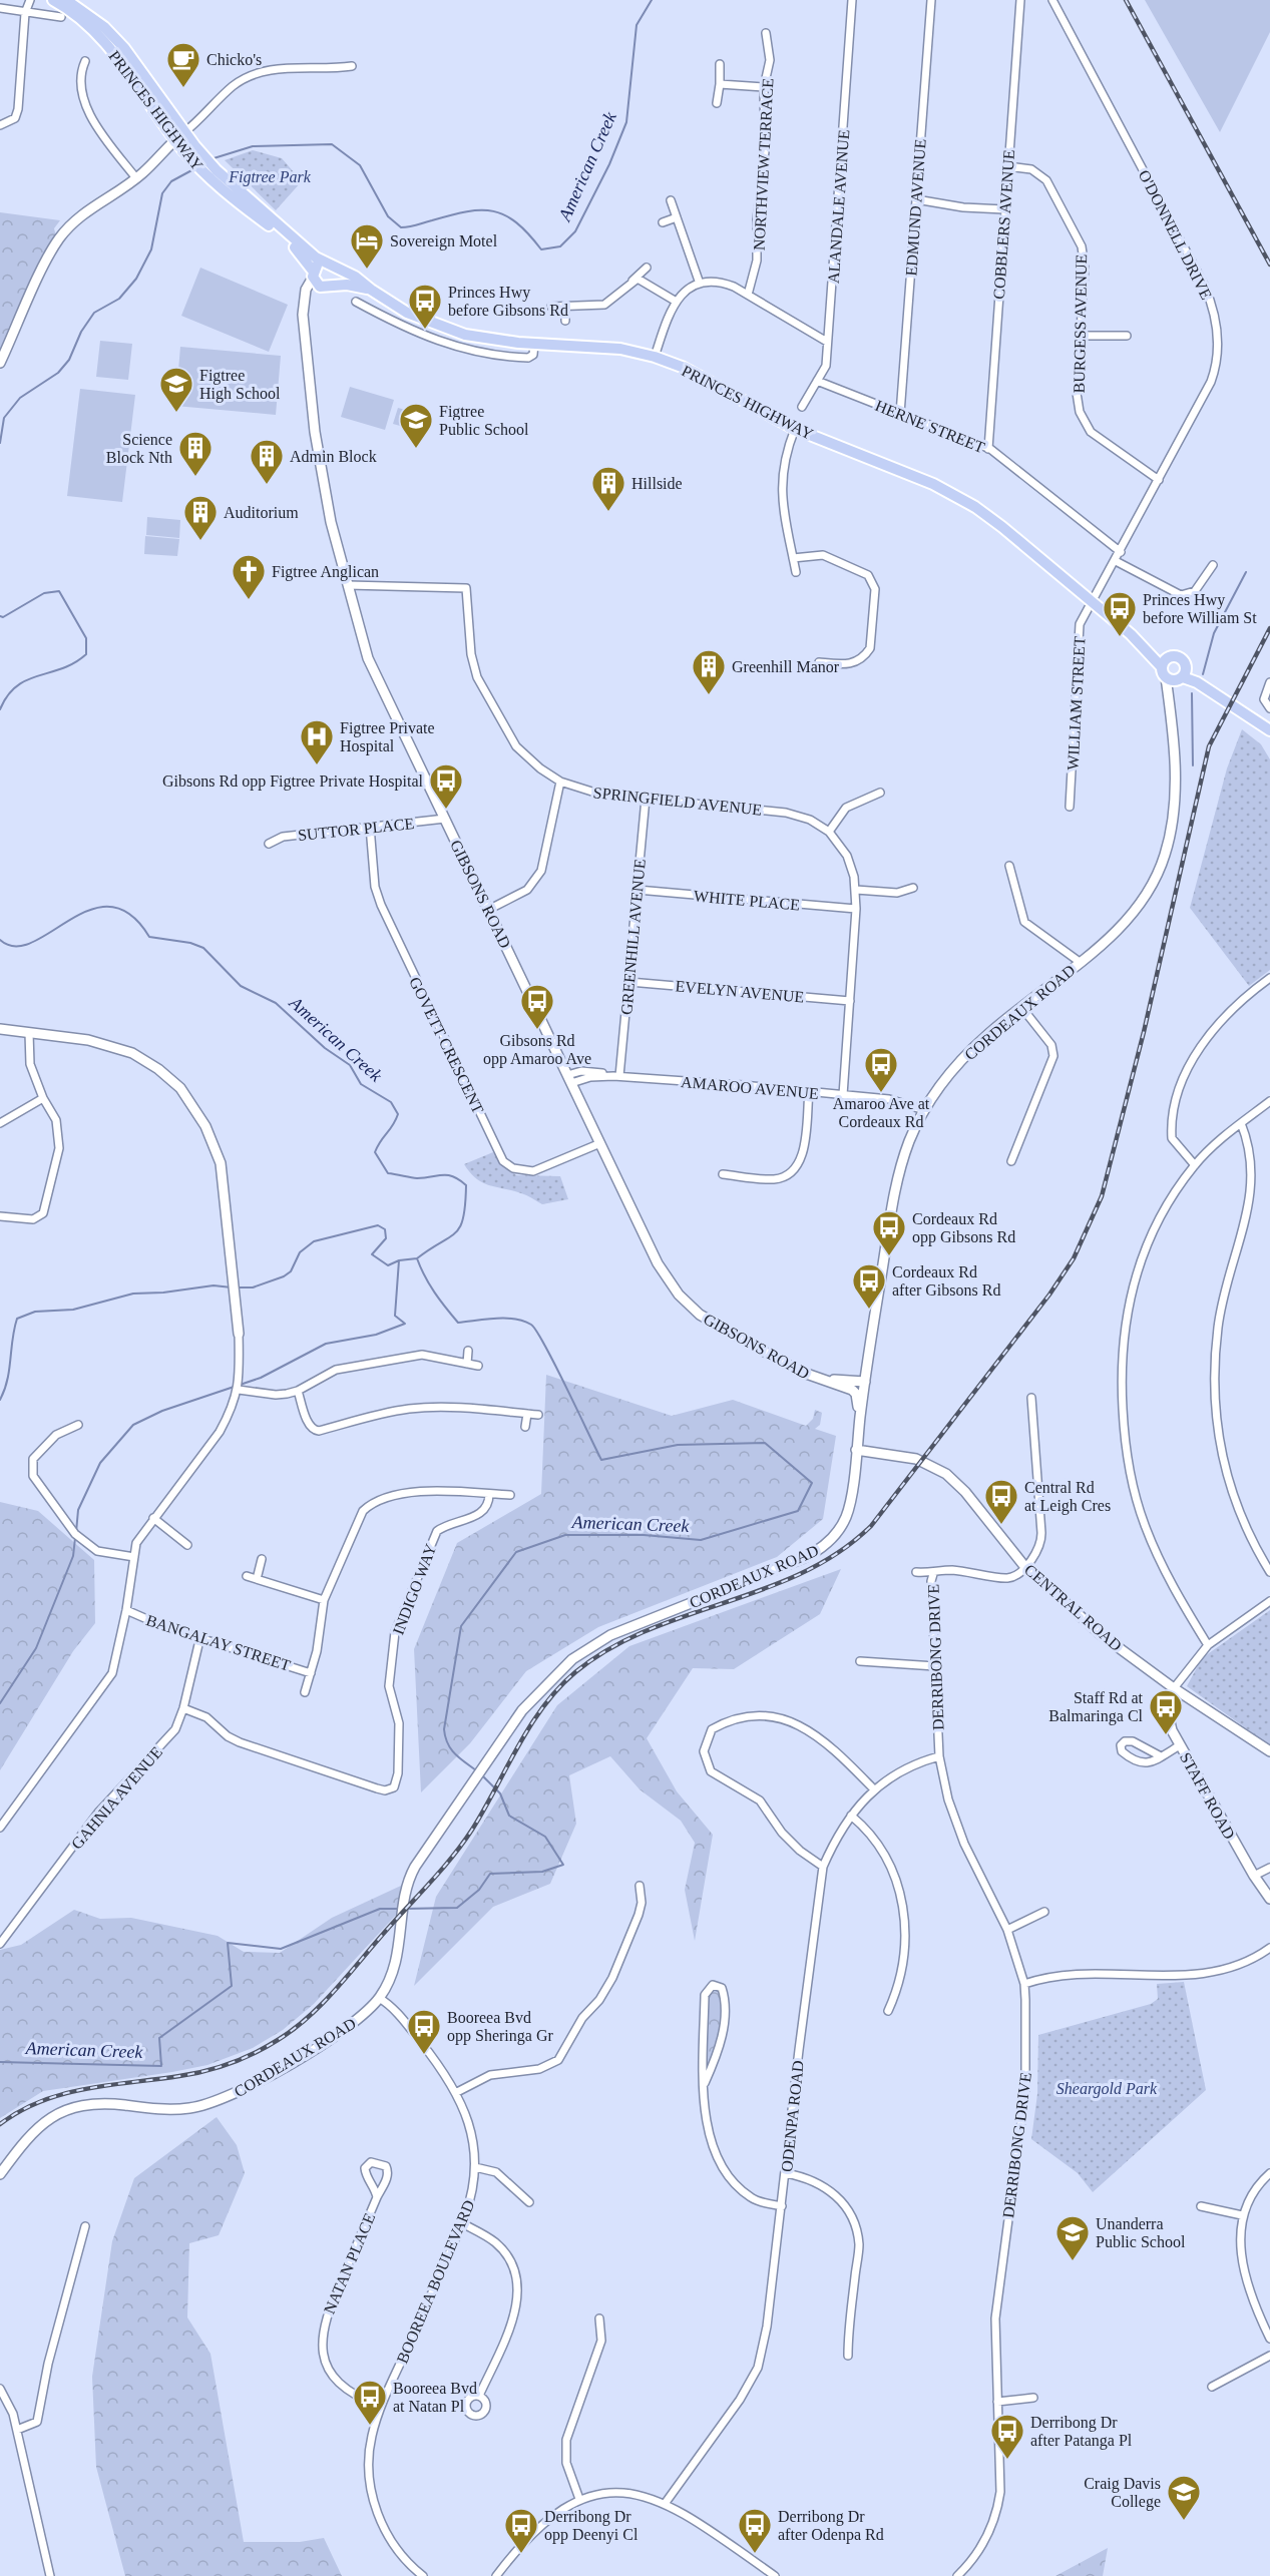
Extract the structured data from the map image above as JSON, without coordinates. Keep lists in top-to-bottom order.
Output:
{
  "streets": {
    "main road": [
      "PRINCES HIGHWAY",
      "GIBSONS ROAD",
      "CORDEAUX ROAD",
      "CENTRAL ROAD",
      "STAFF ROAD"
    ],
    "street": [
      "NORTHVIEW TERRACE",
      "ALANDALE AVENUE",
      "EDMUND AVENUE",
      "COBBLERS AVENUE",
      "O'DONNELL DRIVE",
      "BURGESS AVENUE",
      "HERNE STREET",
      "WILLIAM STREET",
      "SPRINGFIELD AVENUE",
      "SUTTOR PLACE",
      "WHITE PLACE",
      "GREENHILL AVENUE",
      "EVELYN AVENUE",
      "GOVETT CRESCENT",
      "AMAROO AVENUE",
      "INDIGO WAY",
      "BANGALAY STREET",
      "DERRIBONG DRIVE",
      "GAHNIA AVENUE",
      "ODENPA ROAD",
      "NATAN PLACE",
      "BOOREEA BOULEVARD"
    ]
  },
  "crossings": [
    ["PRINCES HIGHWAY", "O'DONNELL DRIVE"],
    ["PRINCES HIGHWAY", "WILLIAM STREET"],
    ["PRINCES HIGHWAY", "GIBSONS ROAD"],
    ["PRINCES HIGHWAY", "CORDEAUX ROAD"],
    ["ALANDALE AVENUE", "HERNE STREET"],
    ["EDMUND AVENUE", "HERNE STREET"],
    ["COBBLERS AVENUE", "BURGESS AVENUE"],
    ["COBBLERS AVENUE", "HERNE STREET"],
    ["O'DONNELL DRIVE", "BURGESS AVENUE"],
    ["O'DONNELL DRIVE", "HERNE STREET"],
    ["O'DONNELL DRIVE", "WILLIAM STREET"],
    ["SPRINGFIELD AVENUE", "GIBSONS ROAD"],
    ["SPRINGFIELD AVENUE", "WHITE PLACE"],
    ["SPRINGFIELD AVENUE", "GREENHILL AVENUE"],
    ["SPRINGFIELD AVENUE", "EVELYN AVENUE"],
    ["SPRINGFIELD AVENUE", "AMAROO AVENUE"],
    ["SUTTOR PLACE", "GIBSONS ROAD"],
    ["SUTTOR PLACE", "GOVETT CRESCENT"],
    ["GIBSONS ROAD", "CORDEAUX ROAD"],
    ["GIBSONS ROAD", "GOVETT CRESCENT"],
    ["GIBSONS ROAD", "AMAROO AVENUE"],
    ["WHITE PLACE", "GREENHILL AVENUE"],
    ["GREENHILL AVENUE", "EVELYN AVENUE"],
    ["GREENHILL AVENUE", "AMAROO AVENUE"],
    ["CORDEAUX ROAD", "AMAROO AVENUE"],
    ["CORDEAUX ROAD", "CENTRAL ROAD"],
    ["CORDEAUX ROAD", "BOOREEA BOULEVARD"],
    ["INDIGO WAY", "GAHNIA AVENUE"],
    ["CENTRAL ROAD", "STAFF ROAD"],
    ["BANGALAY STREET", "GAHNIA AVENUE"],
    ["DERRIBONG DRIVE", "ODENPA ROAD"],
    ["NATAN PLACE", "BOOREEA BOULEVARD"]
  ],
  "water": ["American Creek"],
  "parks": ["Figtree Park", "Sheargold Park"],
  "places": {
    "cafe": ["Chicko's"],
    "hotel": ["Sovereign Motel"],
    "bus stop": [
      "Princes Hwy before Gibsons Rd",
      "Princes Hwy before William St",
      "Gibsons Rd opp Figtree Private Hospital",
      "Gibsons Rd opp Amaroo Ave",
      "Amaroo Ave at Cordeaux Rd",
      "Cordeaux Rd opp Gibsons Rd",
      "Cordeaux Rd after Gibsons Rd",
      "Central Rd at Leigh Cres",
      "Staff Rd at Balmaringa Cl",
      "Booreea Bvd opp Sheringa Gr",
      "Booreea Bvd at Natan Pl",
      "Derribong Dr after Patanga Pl",
      "Derribong Dr opp Deenyi Cl",
      "Derribong Dr after Odenpa Rd"
    ],
    "school or university": [
      "Figtree High School",
      "Figtree Public School",
      "Unanderra Public School",
      "Craig Davis College"
    ],
    "building": [
      "Science Block Nth",
      "Admin Block",
      "Hillside",
      "Auditorium",
      "Greenhill Manor"
    ],
    "church": ["Figtree Anglican"],
    "hospital": ["Figtree Private Hospital"]
  }
}
